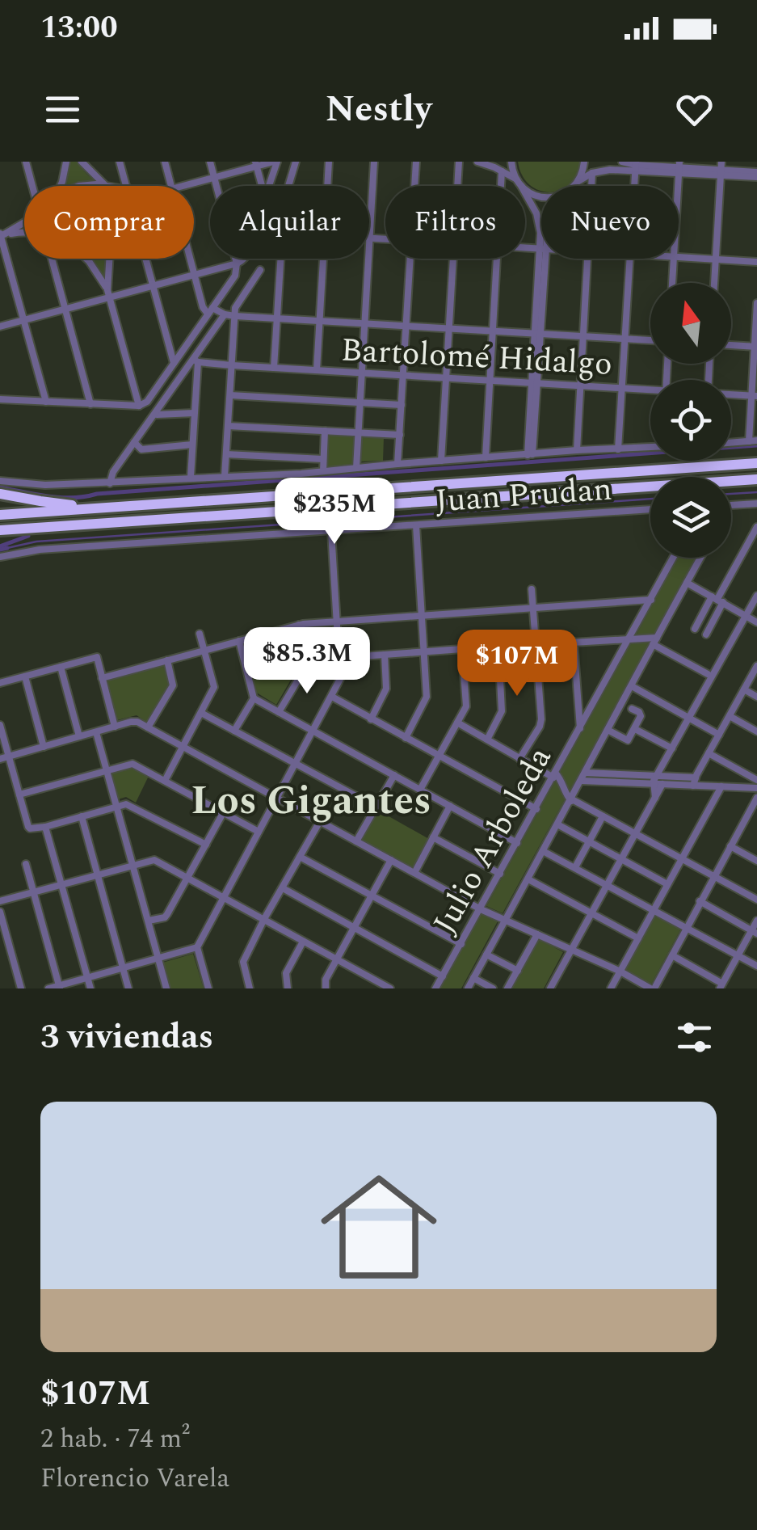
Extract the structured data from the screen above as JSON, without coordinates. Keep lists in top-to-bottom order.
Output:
{
  "streets": {
    "street": ["Bartolomé Hidalgo", "Juan Prudan", "Julio Arboleda"]
  },
  "districts": ["Los Gigantes"],
  "north": "top",
  "page": {
    "status": "13:00",
    "header": "Nestly",
    "chip": [
      "Comprar",
      "Alquilar",
      "Filtros",
      "Nuevo"
    ],
    "price": ["$235M", "$85.3M", "$107M"],
    "heading": "3 viviendas",
    "list": [
      {
        "name": "$107M",
        "note": "2 hab. · 74 m² · Florencio Varela"
      }
    ]
  }
}
